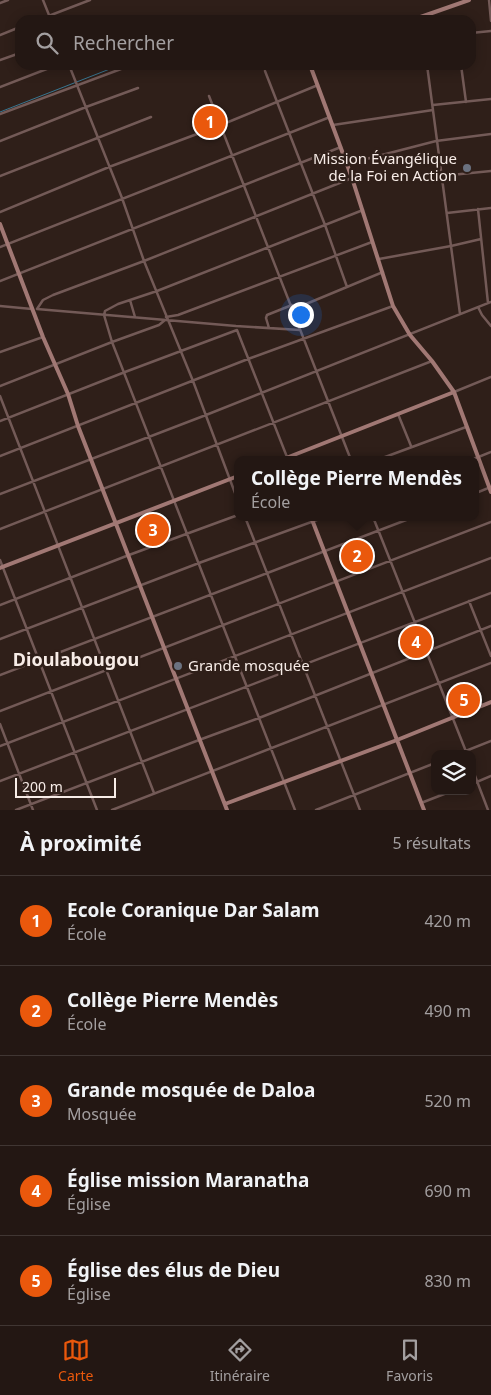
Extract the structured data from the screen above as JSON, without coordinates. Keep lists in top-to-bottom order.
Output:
{
  "districts": ["Dioulabougou"],
  "places": ["Mission Évangélique de la Foi en Action", "Grande mosquée"],
  "scale_bar": "200 m",
  "page": {
    "search": "Rechercher",
    "pins": [
      "1",
      "3",
      "2",
      "4",
      "5"
    ],
    "popup": ["Collège Pierre Mendès", "École"],
    "scale": "200 m",
    "heading": ["À proximité", "5 résultats"],
    "list": [
      {
        "mark": "1",
        "name": "Ecole Coranique Dar Salam",
        "note": "École",
        "value": "420 m"
      },
      {
        "mark": "2",
        "name": "Collège Pierre Mendès",
        "note": "École",
        "value": "490 m"
      },
      {
        "mark": "3",
        "name": "Grande mosquée de Daloa",
        "note": "Mosquée",
        "value": "520 m"
      },
      {
        "mark": "4",
        "name": "Église mission Maranatha",
        "note": "Église",
        "value": "690 m"
      },
      {
        "mark": "5",
        "name": "Église des élus de Dieu",
        "note": "Église",
        "value": "830 m"
      }
    ],
    "nav": ["Carte", "Itinéraire", "Favoris"]
  }
}
